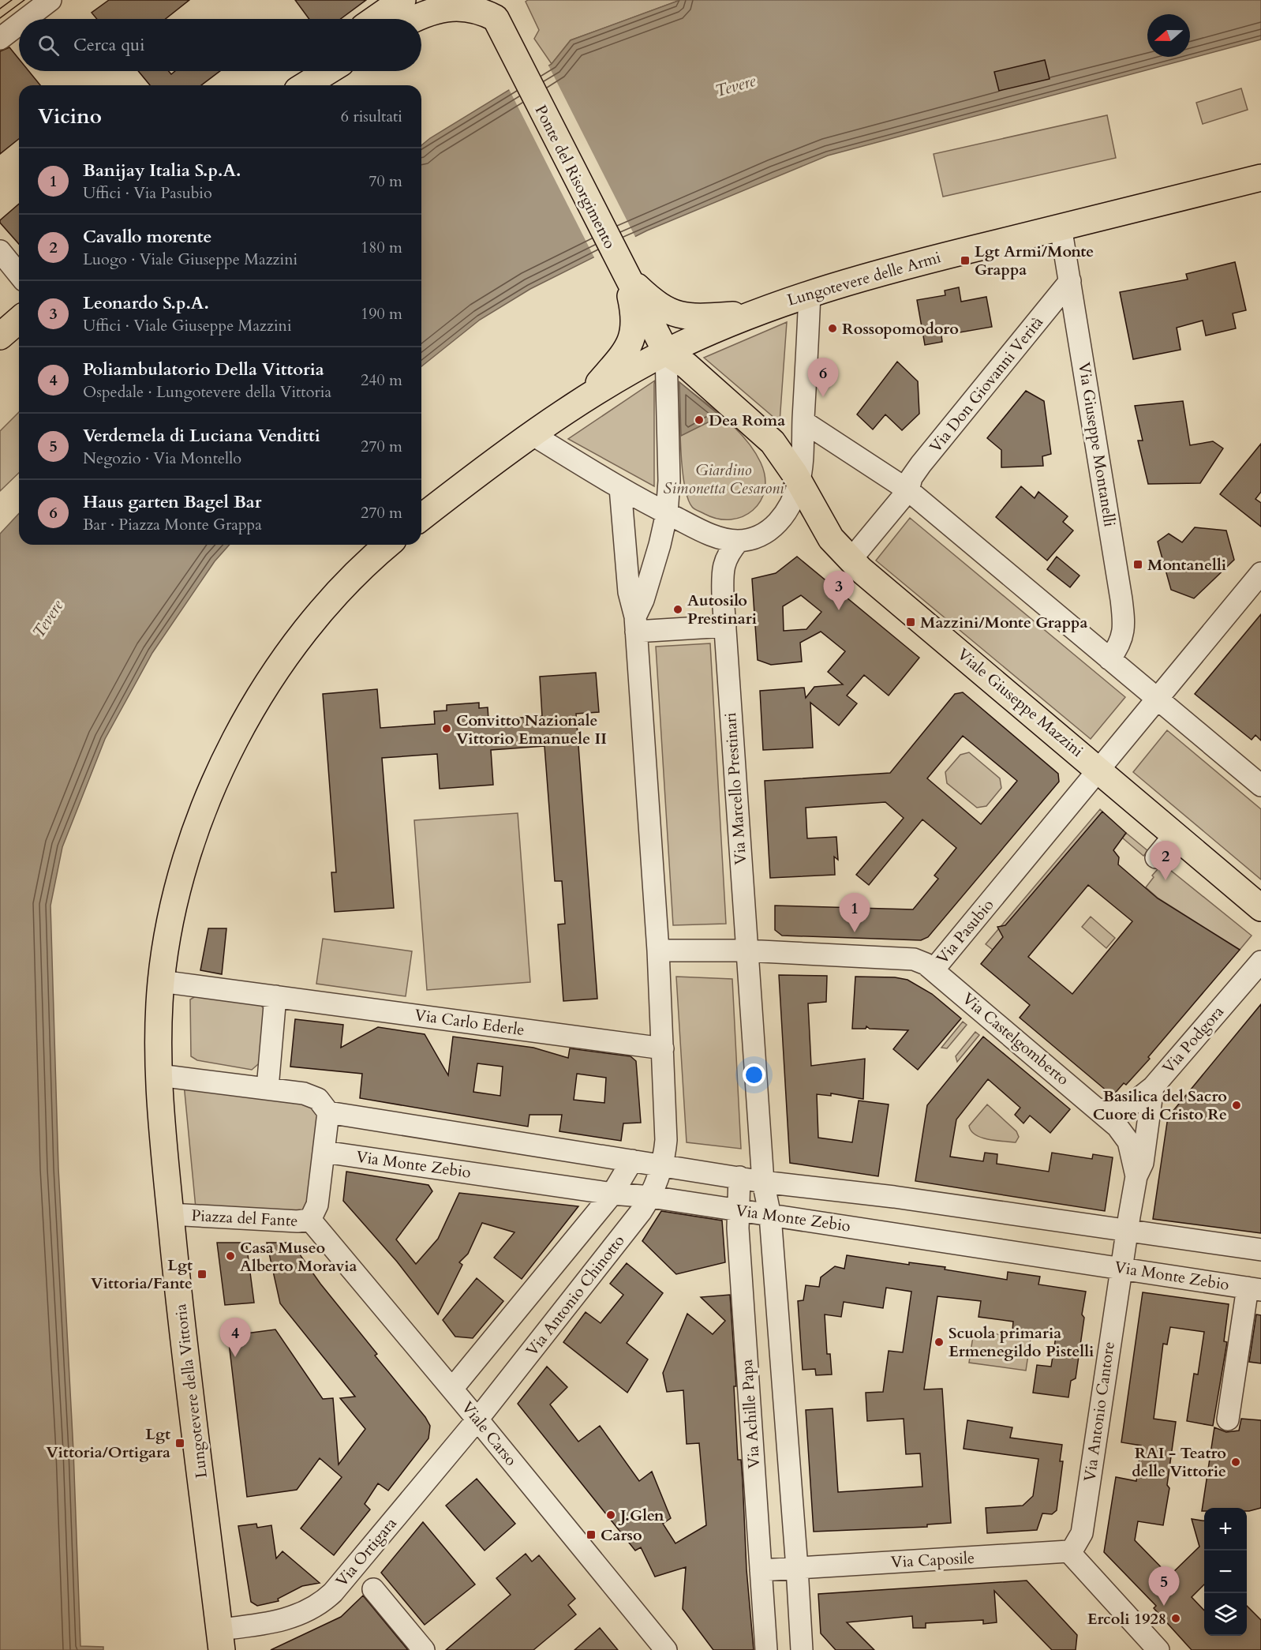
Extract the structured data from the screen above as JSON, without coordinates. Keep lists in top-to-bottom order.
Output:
{
  "streets": {
    "main road": [
      "Ponte del Risorgimento",
      "Lungotevere delle Armi",
      "Viale Giuseppe Mazzini",
      "Lungotevere della Vittoria"
    ],
    "street": [
      "Via Don Giovanni Verità",
      "Via Giuseppe Montanelli",
      "Via Marcello Prestinari",
      "Via Pasubio",
      "Via Carlo Ederle",
      "Via Castelgomberto",
      "Via Podgora",
      "Via Monte Zebio",
      "Piazza del Fante",
      "Via Antonio Chinotto",
      "Via Antonio Cantore",
      "Via Achille Papa",
      "Viale Carso",
      "Via Ortigara",
      "Via Caposile"
    ]
  },
  "crossings": [
    ["Ponte del Risorgimento", "Lungotevere delle Armi"],
    ["Ponte del Risorgimento", "Viale Giuseppe Mazzini"],
    ["Lungotevere delle Armi", "Via Giuseppe Montanelli"],
    ["Lungotevere delle Armi", "Viale Giuseppe Mazzini"],
    ["Via Don Giovanni Verità", "Via Giuseppe Montanelli"],
    ["Via Don Giovanni Verità", "Viale Giuseppe Mazzini"],
    ["Viale Giuseppe Mazzini", "Via Pasubio"],
    ["Via Marcello Prestinari", "Via Pasubio"],
    ["Via Marcello Prestinari", "Via Monte Zebio"],
    ["Via Pasubio", "Via Castelgomberto"],
    ["Via Castelgomberto", "Via Podgora"],
    ["Via Podgora", "Via Monte Zebio"],
    ["Via Podgora", "Via Antonio Cantore"],
    ["Via Monte Zebio", "Piazza del Fante"],
    ["Via Monte Zebio", "Via Antonio Chinotto"],
    ["Via Monte Zebio", "Via Antonio Cantore"],
    ["Via Monte Zebio", "Via Achille Papa"],
    ["Piazza del Fante", "Lungotevere della Vittoria"],
    ["Piazza del Fante", "Viale Carso"],
    ["Via Antonio Chinotto", "Viale Carso"],
    ["Via Antonio Chinotto", "Via Ortigara"],
    ["Lungotevere della Vittoria", "Via Ortigara"],
    ["Via Antonio Cantore", "Via Caposile"],
    ["Via Achille Papa", "Via Caposile"],
    ["Viale Carso", "Via Ortigara"]
  ],
  "water": ["Tevere"],
  "parks": ["Giardino Simonetta Cesaroni"],
  "places": {
    "transit": [
      "Lgt Armi/Monte Grappa",
      "Montanelli",
      "Mazzini/Monte Grappa",
      "Lgt Vittoria/Fante",
      "Lgt Vittoria/Ortigara",
      "Carso"
    ],
    "other": [
      "Rossopomodoro",
      "Dea Roma",
      "Autosilo Prestinari",
      "Convitto Nazionale Vittorio Emanuele II",
      "Basilica del Sacro Cuore di Cristo Re",
      "Casa Museo Alberto Moravia",
      "Scuola primaria Ermenegildo Pistelli",
      "RAI - Teatro delle Vittorie",
      "J.Glen",
      "Ercoli 1928"
    ]
  },
  "north": "left",
  "page": {
    "search": "Cerca qui",
    "heading": ["Vicino", "6 risultati"],
    "list": [
      {
        "mark": "1",
        "name": "Banijay Italia S.p.A.",
        "note": "Uffici · Via Pasubio",
        "value": "70 m"
      },
      {
        "mark": "2",
        "name": "Cavallo morente",
        "note": "Luogo · Viale Giuseppe Mazzini",
        "value": "180 m"
      },
      {
        "mark": "3",
        "name": "Leonardo S.p.A.",
        "note": "Uffici · Viale Giuseppe Mazzini",
        "value": "190 m"
      },
      {
        "mark": "4",
        "name": "Poliambulatorio Della Vittoria",
        "note": "Ospedale · Lungotevere della Vittoria",
        "value": "240 m"
      },
      {
        "mark": "5",
        "name": "Verdemela di Luciana Venditti",
        "note": "Negozio · Via Montello",
        "value": "270 m"
      },
      {
        "mark": "6",
        "name": "Haus garten Bagel Bar",
        "note": "Bar · Piazza Monte Grappa",
        "value": "270 m"
      }
    ],
    "pins": [
      "6",
      "3",
      "2",
      "1",
      "4",
      "5"
    ],
    "map_buttons": ["+", "−"]
  }
}
